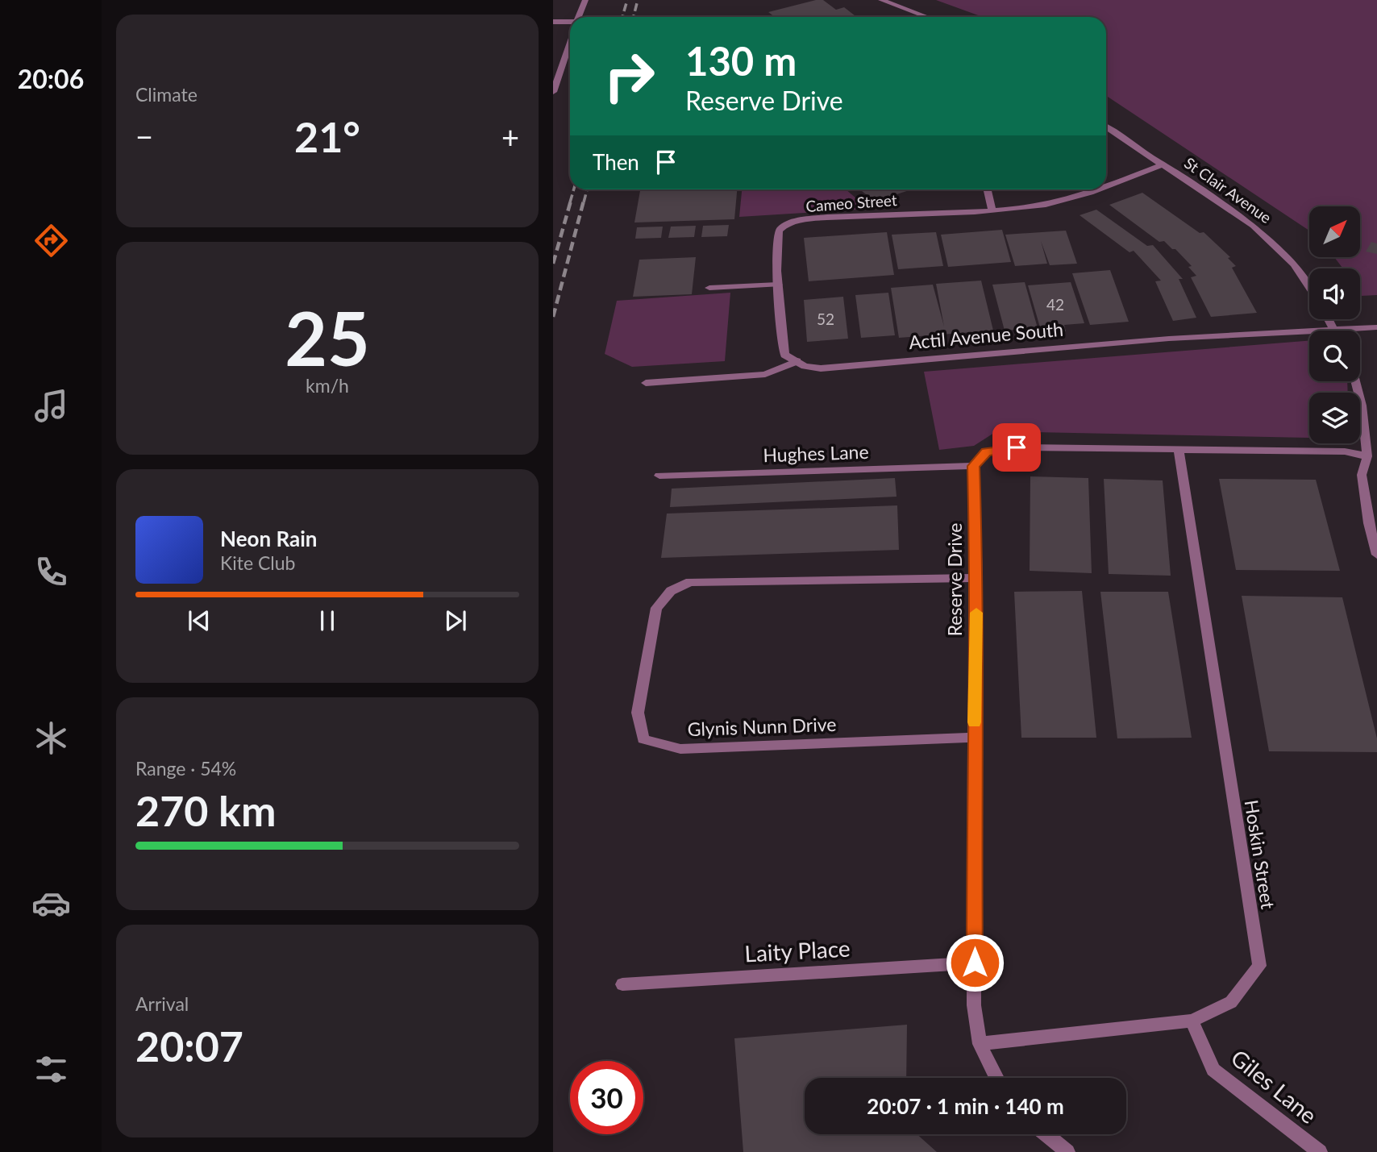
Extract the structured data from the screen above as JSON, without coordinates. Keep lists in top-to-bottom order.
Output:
{
  "streets": {
    "street": [
      "St Clair Avenue",
      "Cameo Street",
      "Actil Avenue South",
      "Hughes Lane",
      "Reserve Drive",
      "Glynis Nunn Drive",
      "Hoskin Street",
      "Laity Place",
      "Giles Lane"
    ]
  },
  "crossings": [
    ["St Clair Avenue", "Cameo Street"],
    ["Cameo Street", "Actil Avenue South"],
    ["Hughes Lane", "Reserve Drive"],
    ["Reserve Drive", "Glynis Nunn Drive"],
    ["Reserve Drive", "Hoskin Street"],
    ["Reserve Drive", "Laity Place"],
    ["Hoskin Street", "Giles Lane"]
  ],
  "house_numbers": ["42", "52"],
  "north": "top right",
  "page": {
    "tabs": "20:06",
    "tile": [
      "Climate",
      ["25", "km/h"],
      ["Range · 54%", "270 km"],
      ["Arrival", "20:07"]
    ],
    "turn": ["130 m", "Reserve Drive"],
    "heat": ["−", "21°", "+"],
    "then": "Then",
    "song": ["Neon Rain", "Kite Club"],
    "limit": "30",
    "trip": "20:07 · 1 min · 140 m"
  }
}
